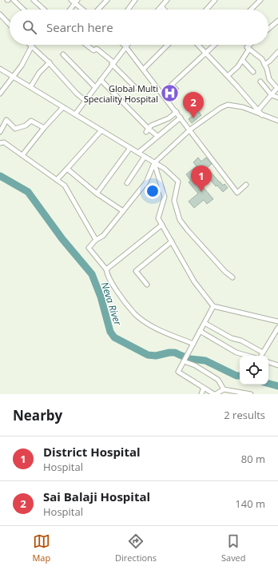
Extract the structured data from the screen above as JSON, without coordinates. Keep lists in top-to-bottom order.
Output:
{
  "water": ["Neva River"],
  "places": {
    "hospital": ["Global Multi Speciality Hospital"]
  },
  "page": {
    "search": "Search here",
    "pins": ["2", "1"],
    "heading": ["Nearby", "2 results"],
    "list": [
      {
        "mark": "1",
        "name": "District Hospital",
        "note": "Hospital",
        "value": "80 m"
      },
      {
        "mark": "2",
        "name": "Sai Balaji Hospital",
        "note": "Hospital",
        "value": "140 m"
      }
    ],
    "nav": ["Map", "Directions", "Saved"]
  }
}
